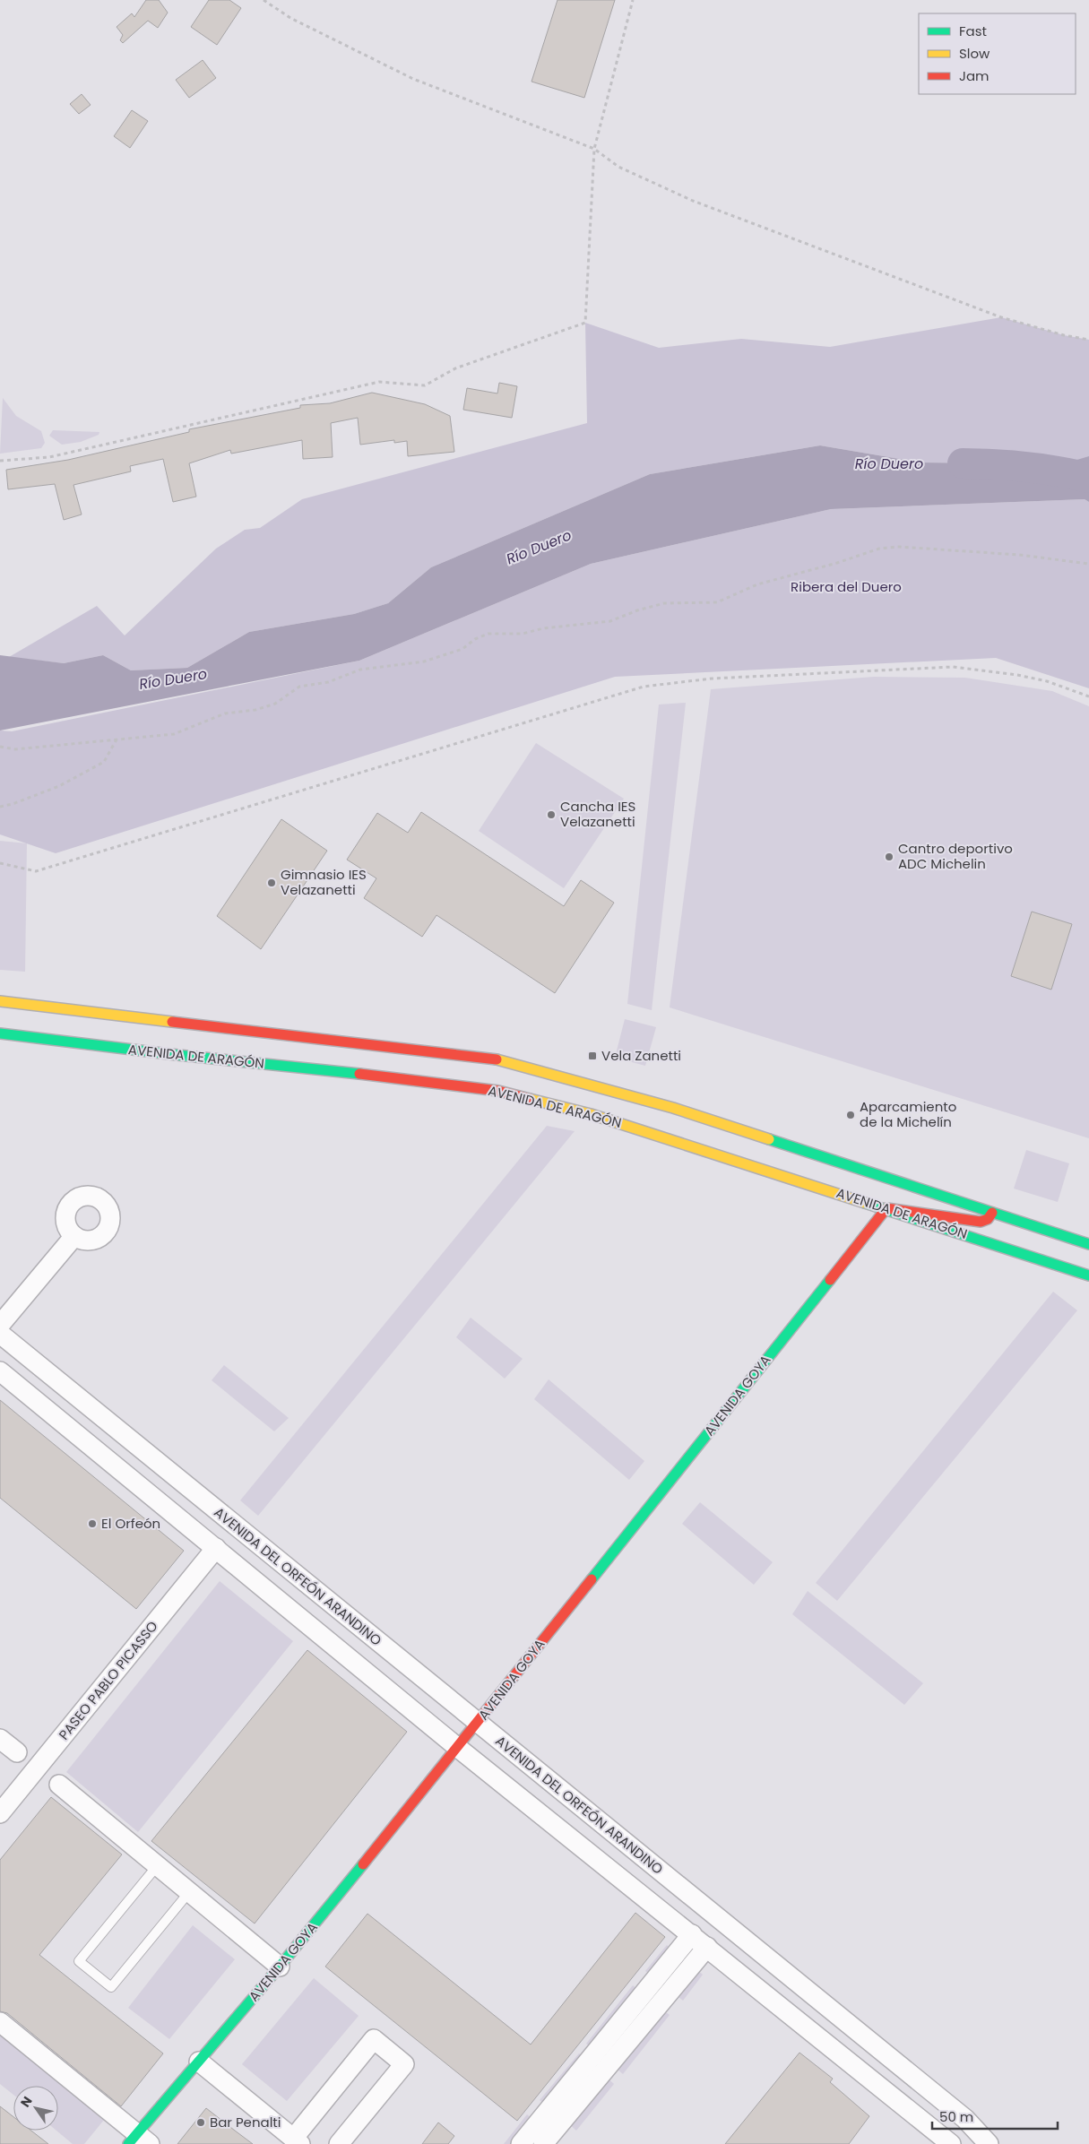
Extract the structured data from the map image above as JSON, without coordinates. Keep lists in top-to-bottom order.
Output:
{
  "streets": {
    "main road": ["AVENIDA DE ARAGÓN", "AVENIDA GOYA"],
    "street": ["AVENIDA DEL ORFEÓN ARANDINO", "PASEO PABLO PICASSO"]
  },
  "crossings": [
    ["AVENIDA DE ARAGÓN", "AVENIDA GOYA"],
    ["AVENIDA GOYA", "AVENIDA DEL ORFEÓN ARANDINO"]
  ],
  "water": ["Río Duero"],
  "parks": ["Ribera del Duero"],
  "places": {
    "other": [
      "Cancha IES Velazanetti",
      "Cantro deportivo ADC Michelin",
      "Gimnasio IES Velazanetti",
      "Aparcamiento de la Michelín",
      "El Orfeón",
      "Bar Penalti"
    ],
    "transit": ["Vela Zanetti"]
  },
  "legend": ["Fast", "Slow", "Jam"],
  "scale_bar": "50 m",
  "north": "top left"
}
